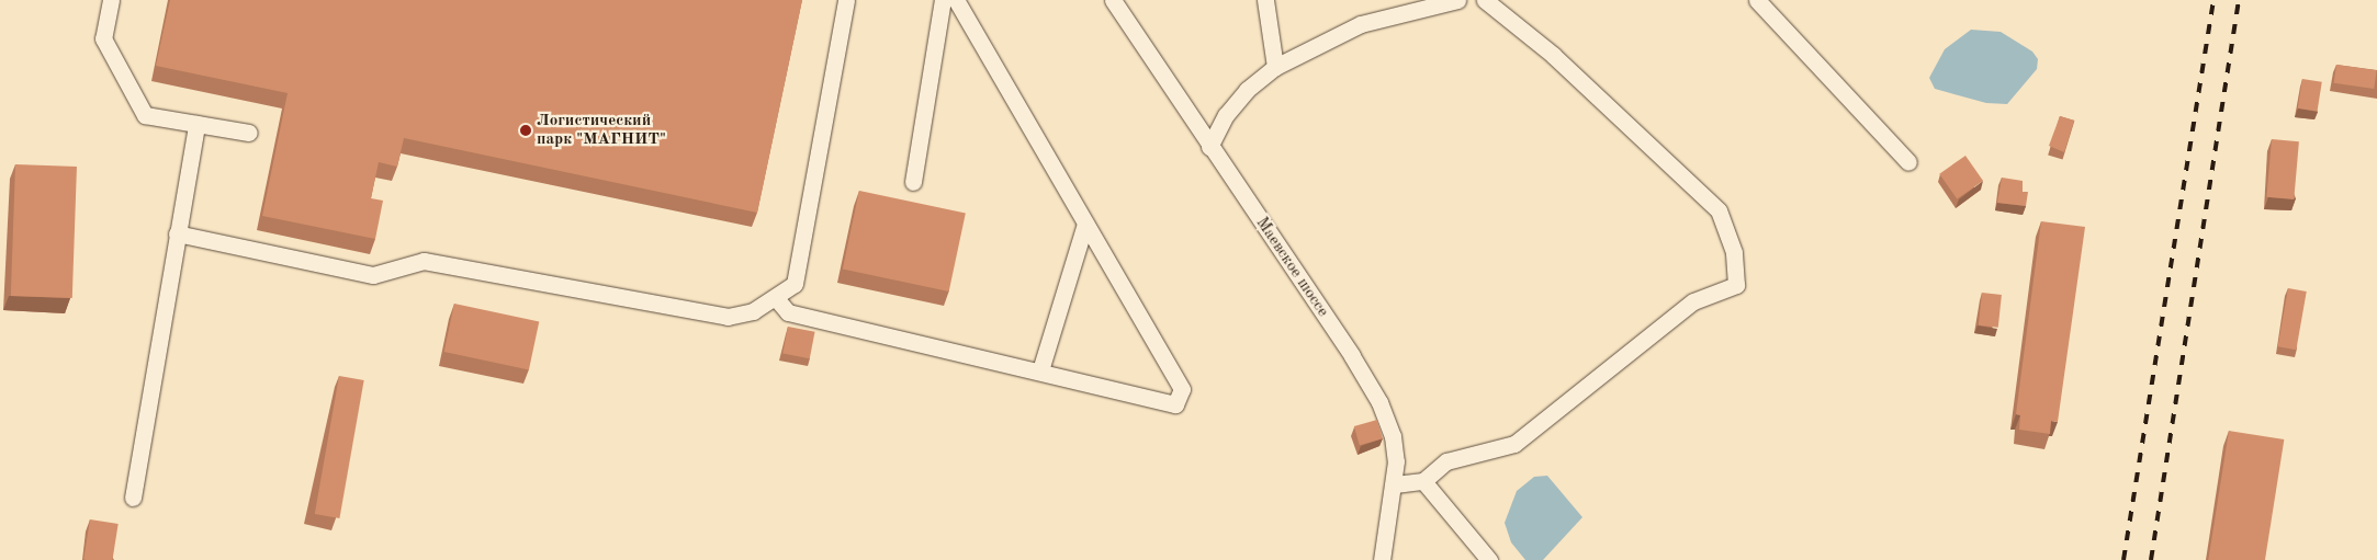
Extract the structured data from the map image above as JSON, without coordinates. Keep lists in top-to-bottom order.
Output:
{
  "streets": {
    "street": ["Маевское шоссе"]
  },
  "places": ["Логистический парк \"МАГНИТ\""]
}
